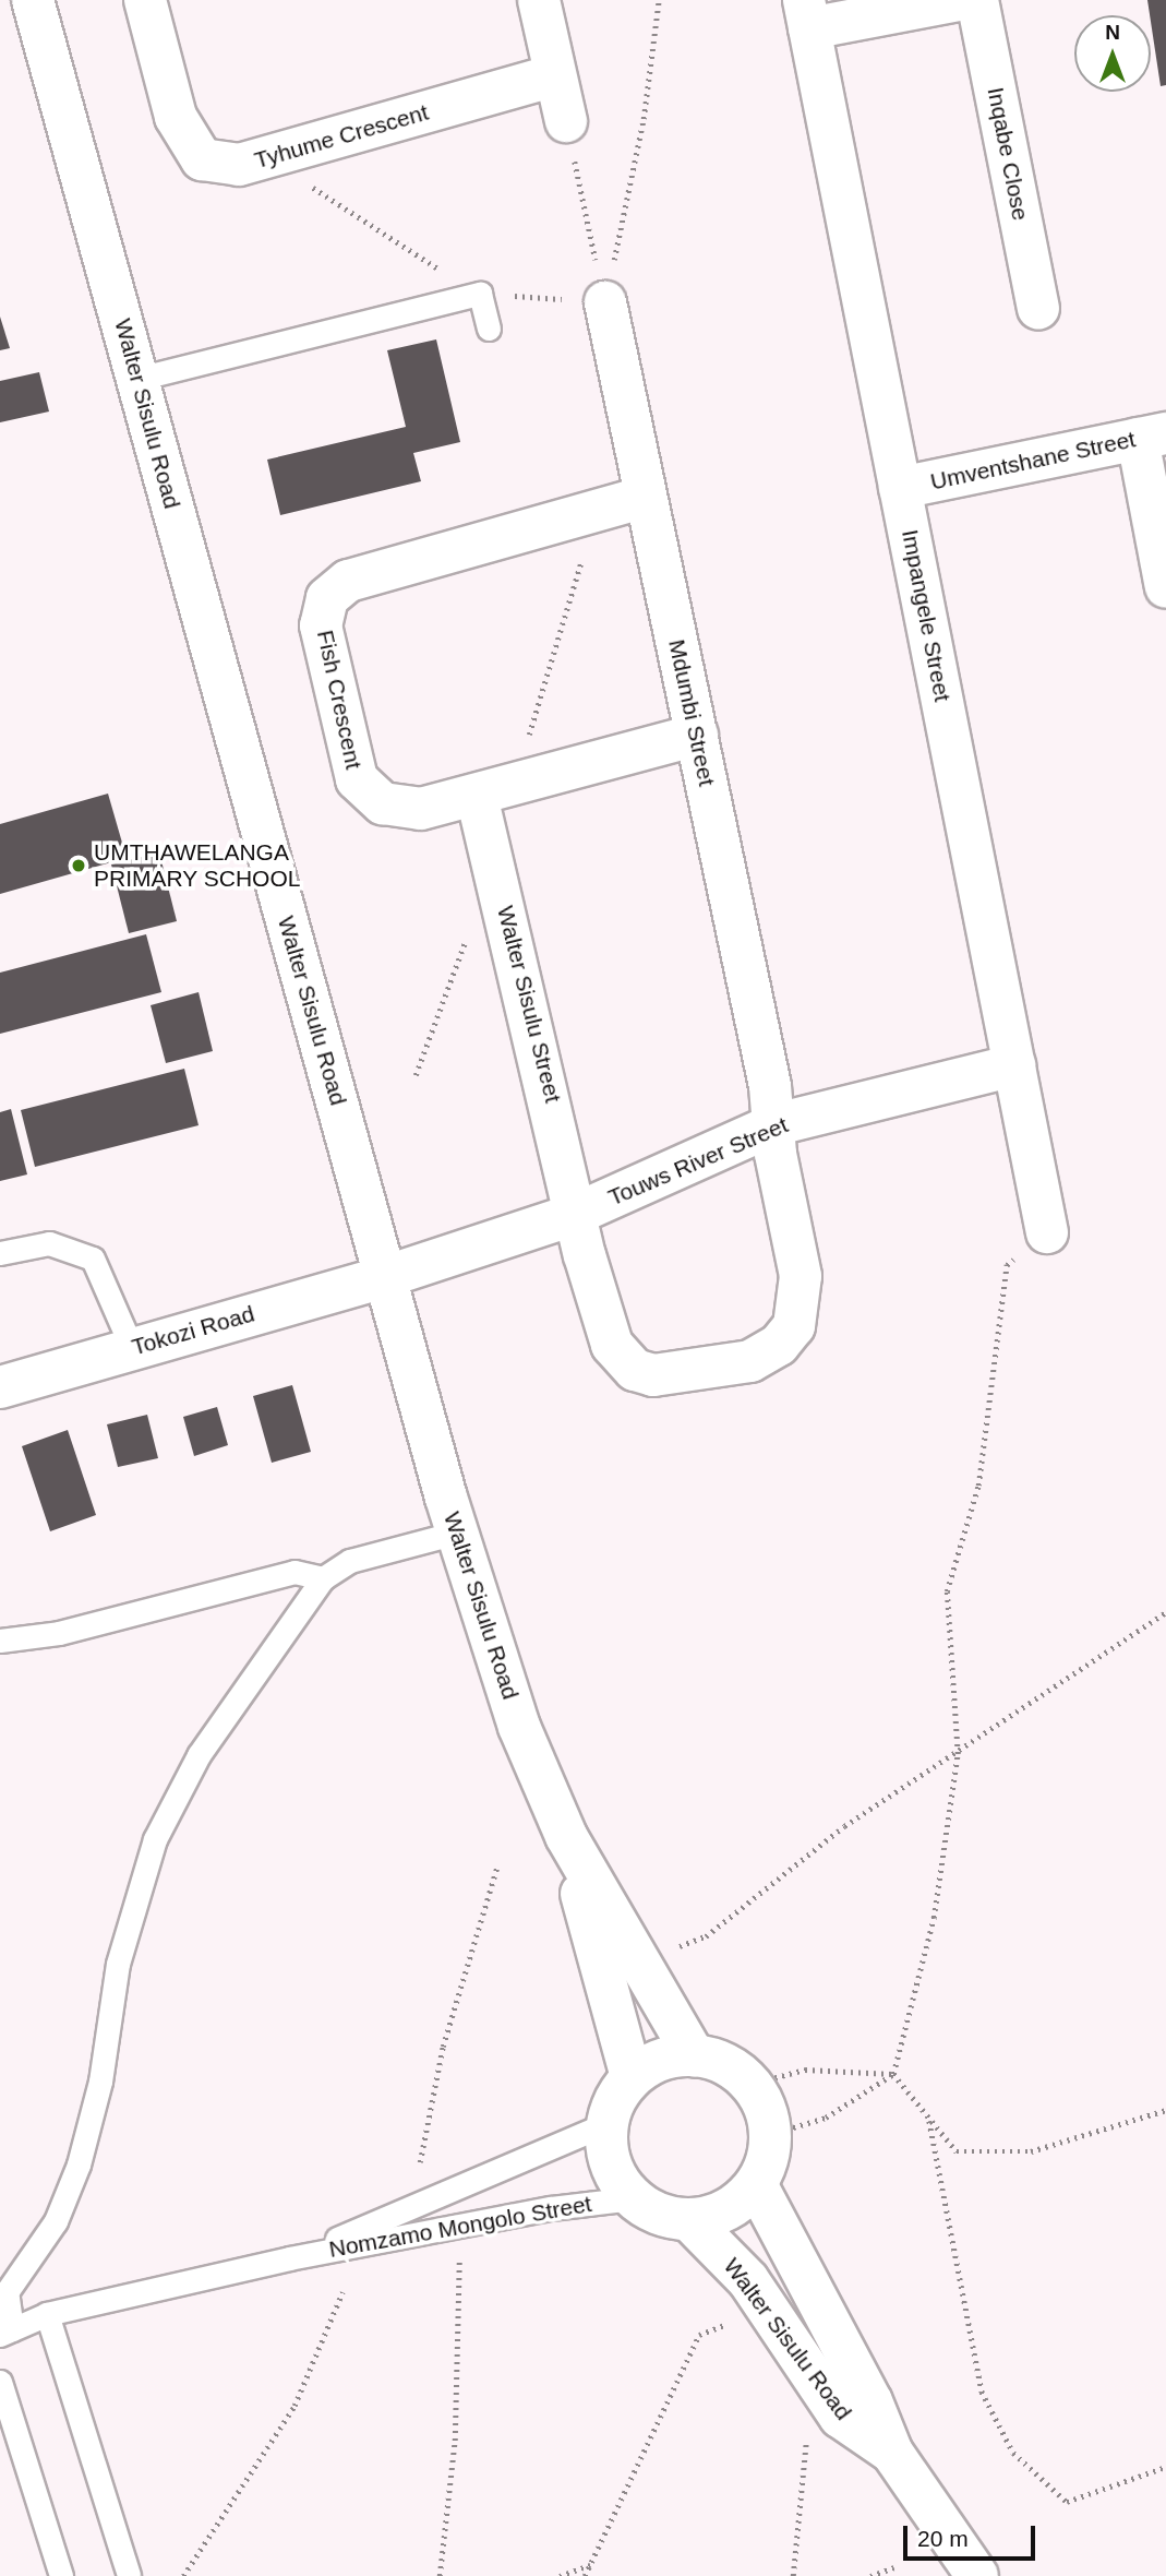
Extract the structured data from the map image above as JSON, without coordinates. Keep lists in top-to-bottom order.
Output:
{
  "streets": {
    "street": [
      "Tyhume Crescent",
      "Inqabe Close",
      "Walter Sisulu Road",
      "Umventshane Street",
      "Impangele Street",
      "Fish Crescent",
      "Mdumbi Street",
      "Walter Sisulu Street",
      "Touws River Street",
      "Tokozi Road"
    ],
    "lane": ["Nomzamo Mongolo Street"]
  },
  "crossings": [
    ["Walter Sisulu Road", "Touws River Street"],
    ["Walter Sisulu Road", "Tokozi Road"],
    ["Walter Sisulu Road", "Nomzamo Mongolo Street"],
    ["Umventshane Street", "Impangele Street"],
    ["Impangele Street", "Touws River Street"],
    ["Fish Crescent", "Mdumbi Street"],
    ["Fish Crescent", "Walter Sisulu Street"],
    ["Mdumbi Street", "Walter Sisulu Street"],
    ["Mdumbi Street", "Touws River Street"],
    ["Walter Sisulu Street", "Touws River Street"],
    ["Touws River Street", "Tokozi Road"]
  ],
  "places": ["UMTHAWELANGA PRIMARY SCHOOL"],
  "scale_bar": "20 m",
  "north": "top"
}
